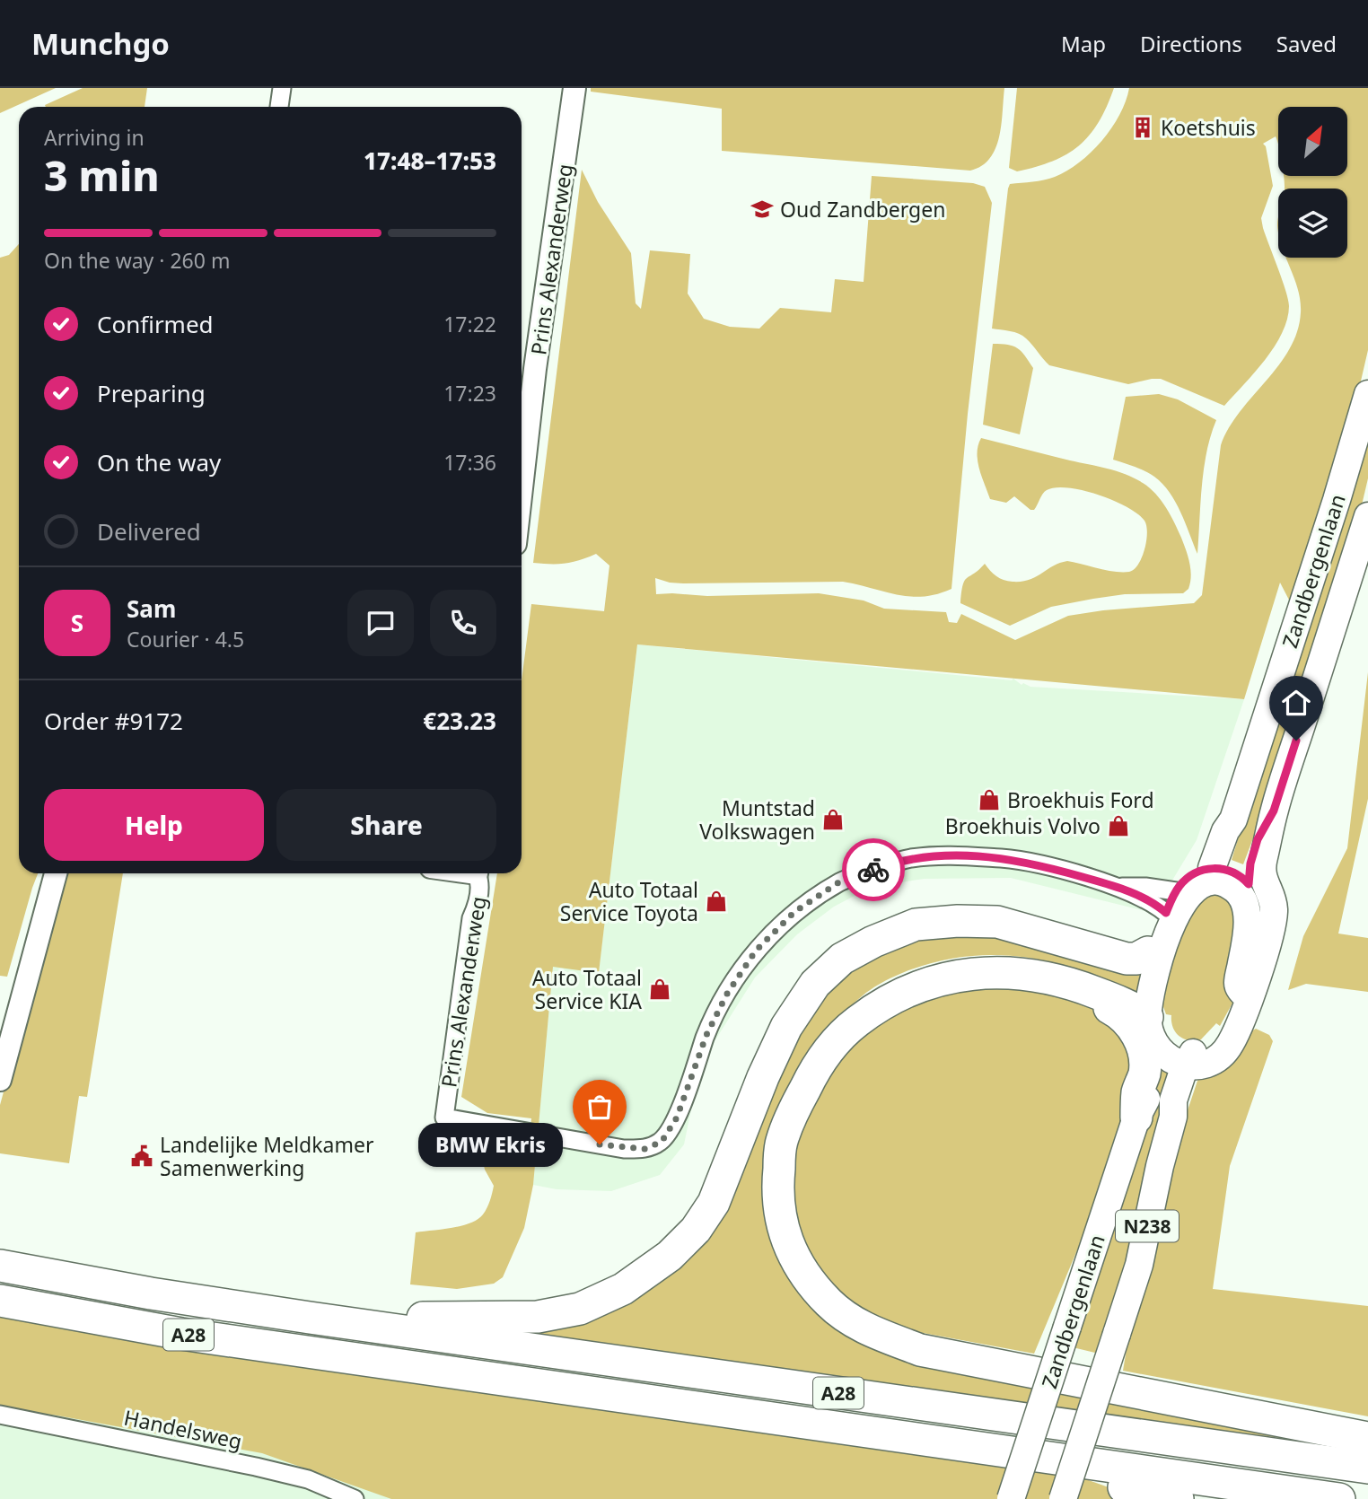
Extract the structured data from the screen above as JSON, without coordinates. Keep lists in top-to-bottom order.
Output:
{
  "streets": {
    "highway": ["A28"],
    "main road": ["Zandbergenlaan", "N238"],
    "street": ["Prins Alexanderweg", "Handelsweg"]
  },
  "crossings": [
    ["Zandbergenlaan", "N238"]
  ],
  "places": {
    "building": ["Koetshuis"],
    "school or university": ["Oud Zandbergen"],
    "shop": [
      "Broekhuis Ford",
      "Muntstad Volkswagen",
      "Broekhuis Volvo",
      "Auto Totaal Service Toyota",
      "Auto Totaal Service KIA"
    ],
    "other": ["BMW Ekris"],
    "public building": ["Landelijke Meldkamer Samenwerking"]
  },
  "north": "top right",
  "page": {
    "header": "Munchgo",
    "nav": ["Map", "Directions", "Saved"],
    "heading": ["3 min", "Arriving in", "17:48–17:53"],
    "panel": [
      "Sam",
      "Courier · 4.5",
      "Order #9172",
      "€23.23"
    ],
    "bar": "On the way · 260 m",
    "list": [
      ["Confirmed", "17:22"],
      ["Preparing", "17:23"],
      ["On the way", "17:36"],
      "Delivered"
    ],
    "round": "S",
    "buttons": ["Help", "Share"],
    "bubble": "BMW Ekris"
  }
}
